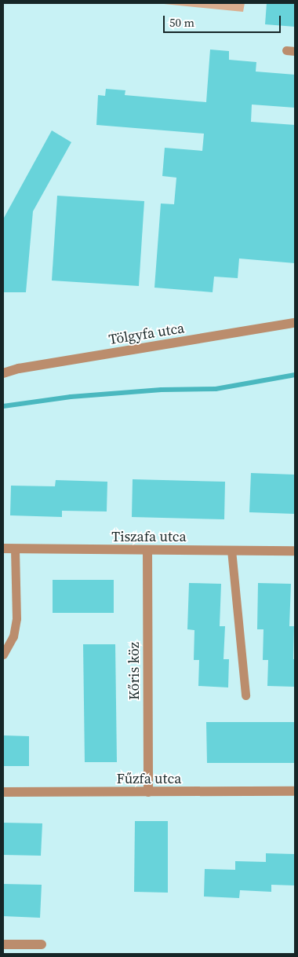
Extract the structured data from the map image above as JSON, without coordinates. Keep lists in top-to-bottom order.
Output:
{
  "streets": {
    "street": [
      "Tölgyfa utca",
      "Tiszafa utca",
      "Kőris köz",
      "Fűzfa utca"
    ]
  },
  "crossings": [
    ["Tiszafa utca", "Kőris köz"],
    ["Kőris köz", "Fűzfa utca"]
  ],
  "scale_bar": "50 m"
}
